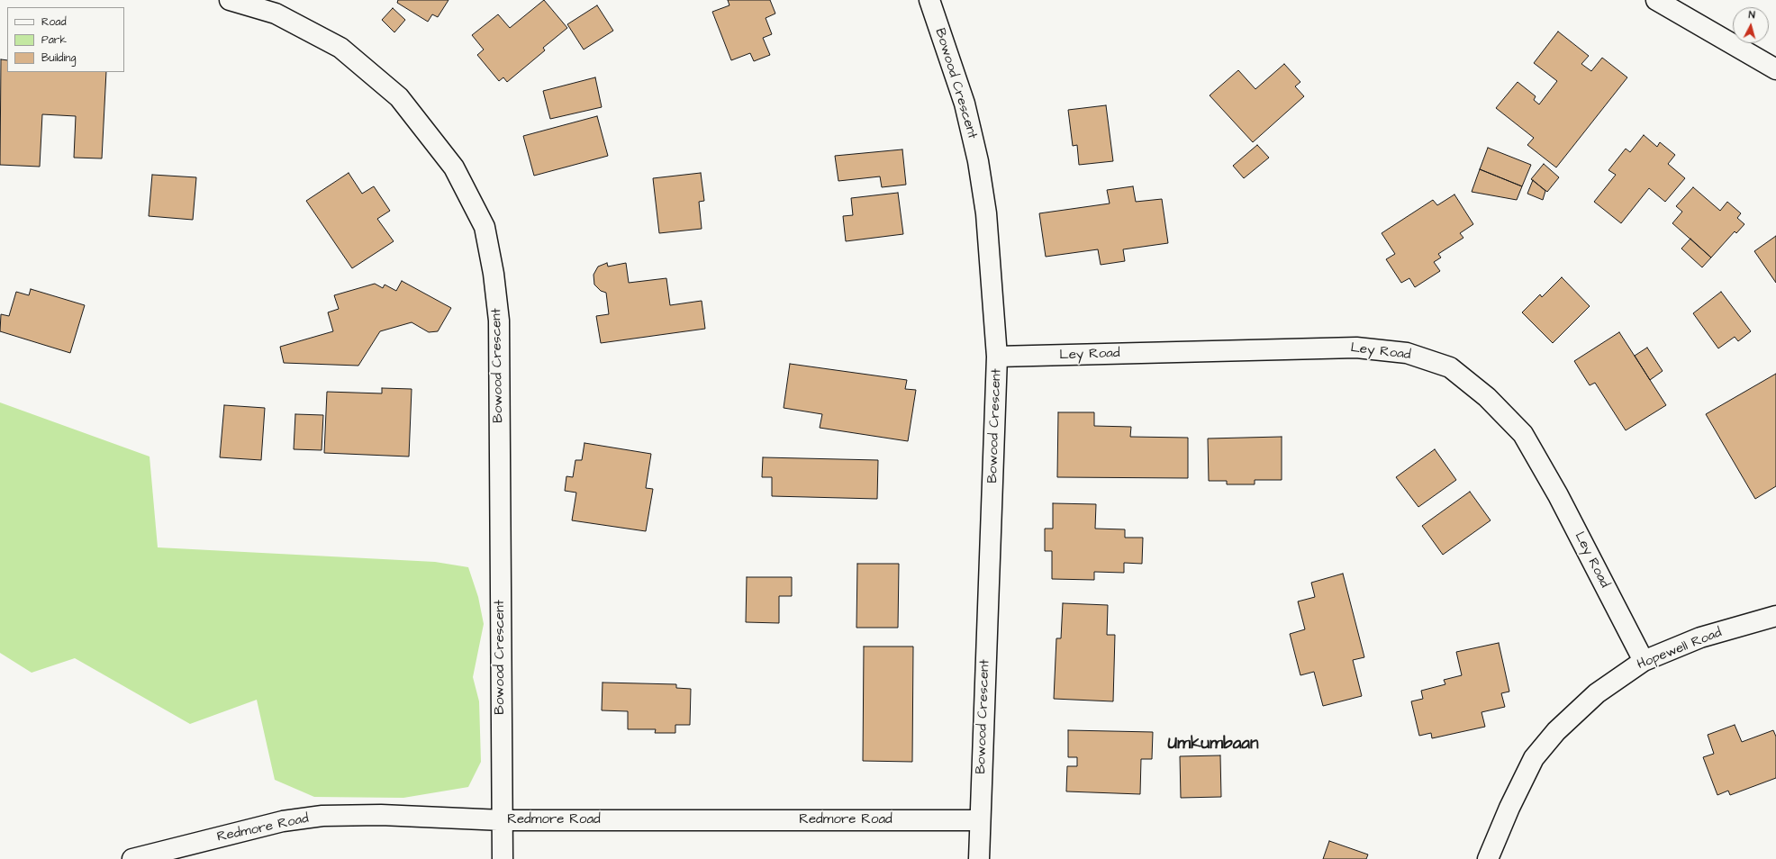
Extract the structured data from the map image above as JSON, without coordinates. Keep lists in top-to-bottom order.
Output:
{
  "streets": {
    "street": [
      "Bowood Crescent",
      "Ley Road",
      "Hopewell Road",
      "Redmore Road"
    ]
  },
  "crossings": [
    ["Bowood Crescent", "Ley Road"],
    ["Bowood Crescent", "Redmore Road"],
    ["Ley Road", "Hopewell Road"]
  ],
  "districts": ["Umkumbaan"],
  "legend": ["Road", "Park", "Building"],
  "north": "top"
}
